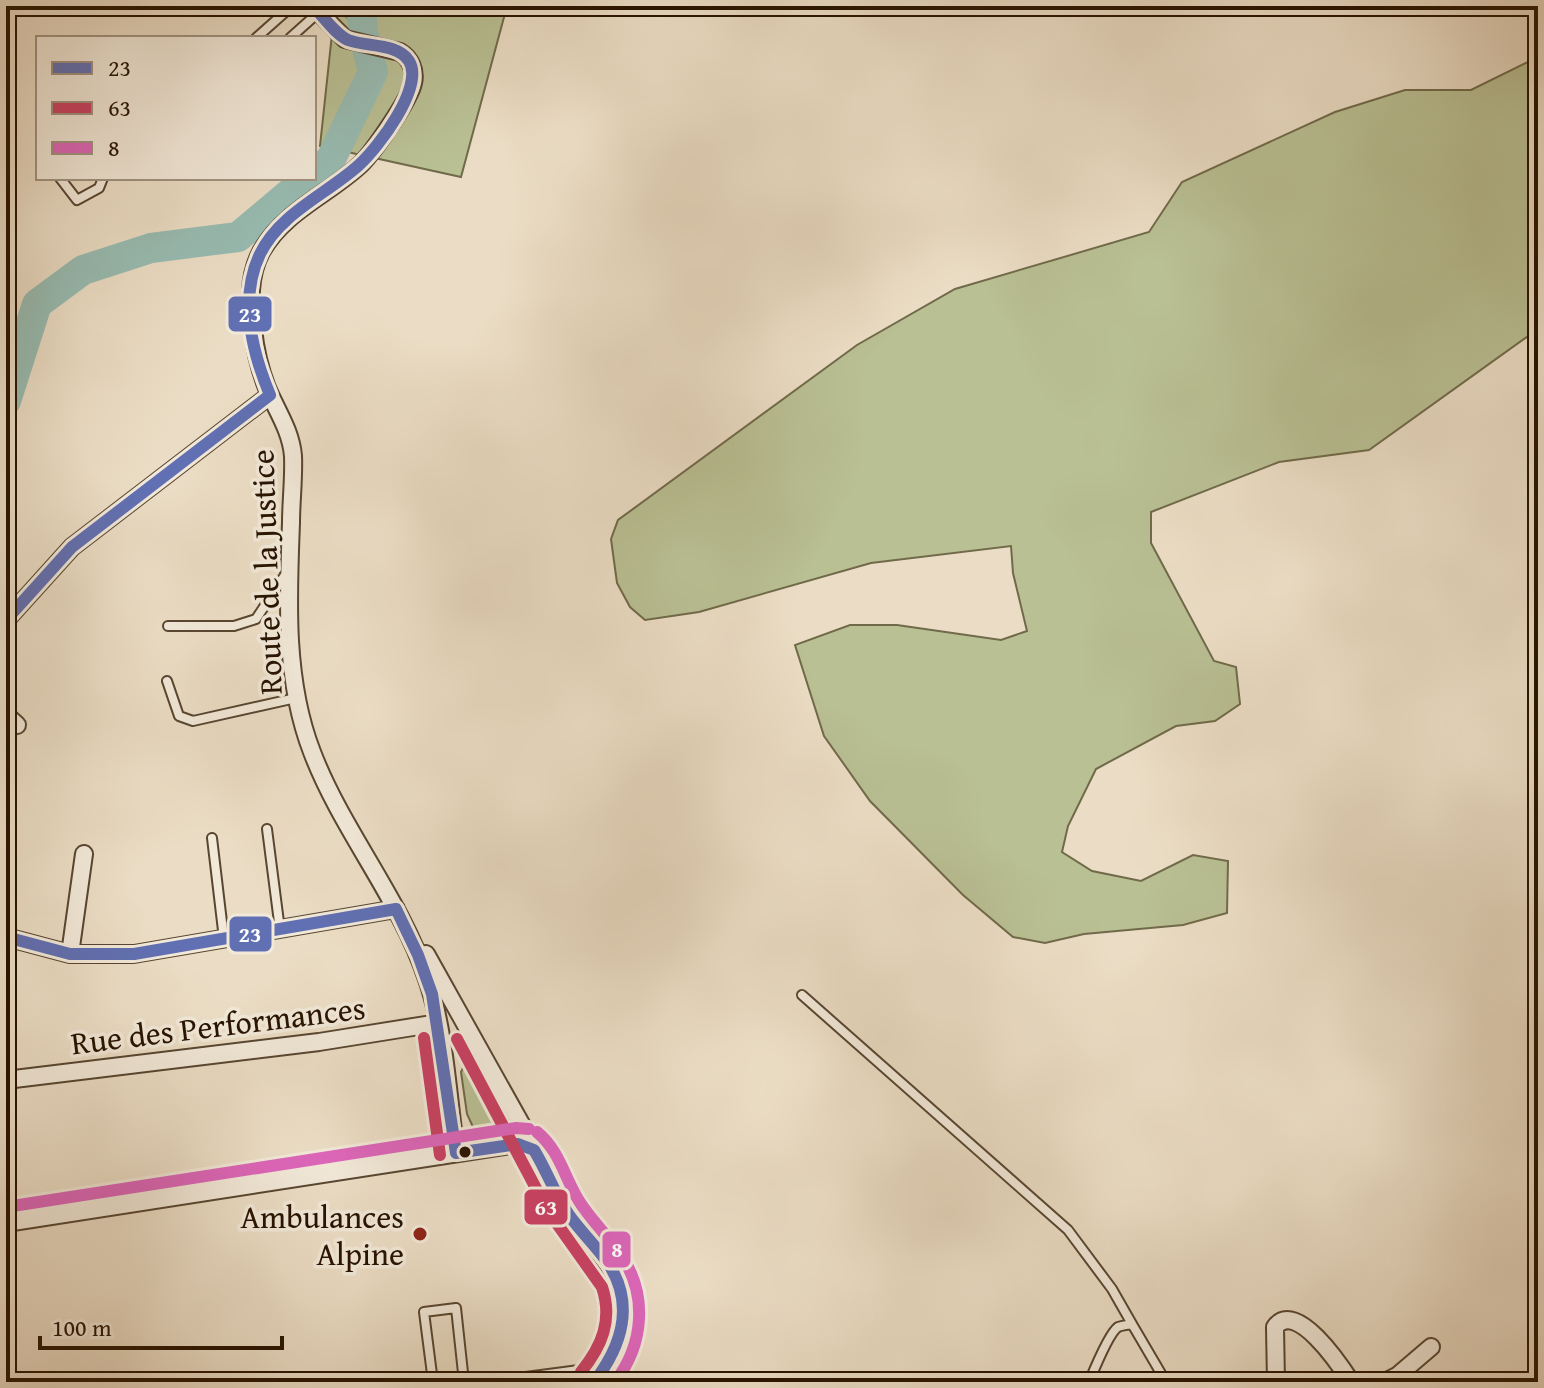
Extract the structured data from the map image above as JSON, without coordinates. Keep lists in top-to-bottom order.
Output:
{
  "streets": {
    "street": ["Route de la Justice", "Rue des Performances"]
  },
  "crossings": [
    ["Route de la Justice", "Rue des Performances"]
  ],
  "places": ["Ambulances Alpine"],
  "lines": ["transit line 23", "transit line 63", "transit line 8"],
  "legend": ["23", "63", "8"],
  "scale_bar": "100 m"
}
